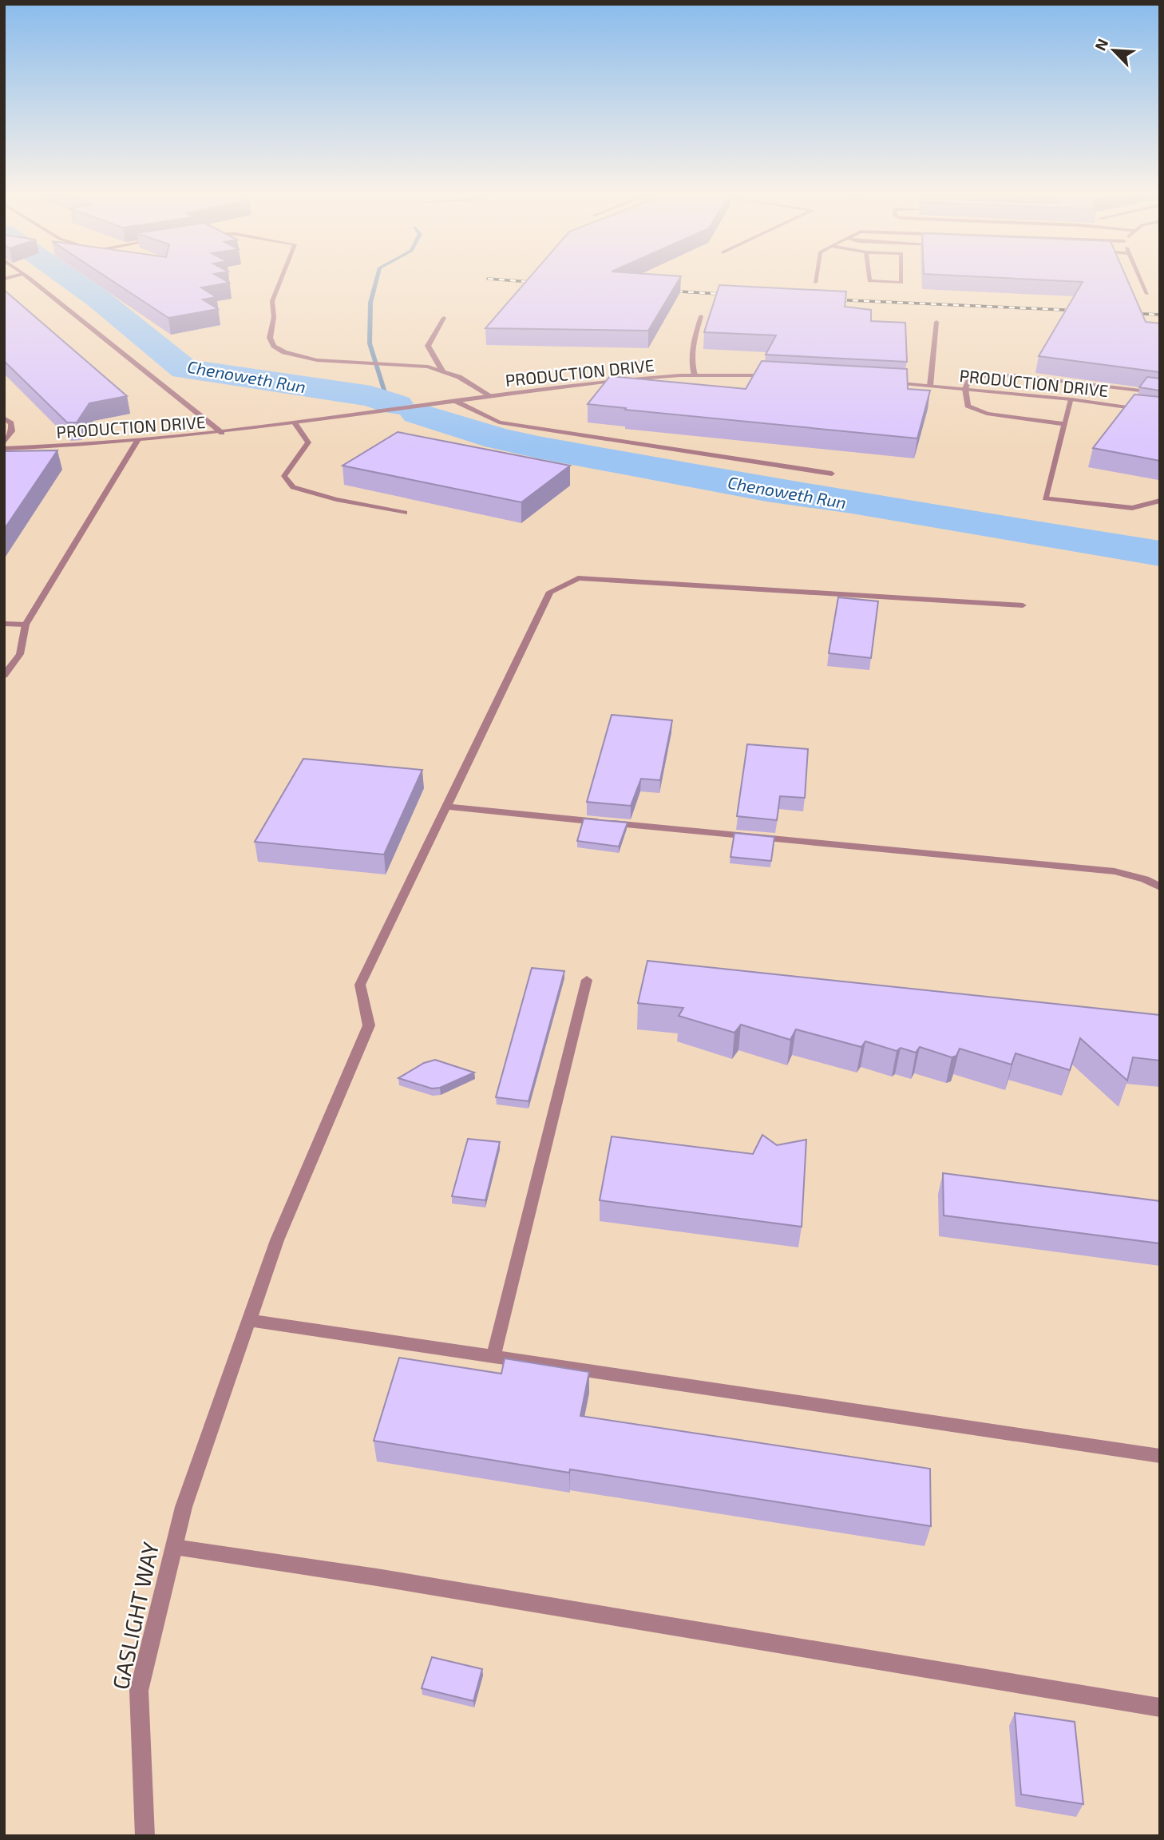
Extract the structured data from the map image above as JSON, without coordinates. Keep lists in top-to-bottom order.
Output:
{
  "streets": {
    "street": ["PRODUCTION DRIVE", "GASLIGHT WAY"]
  },
  "water": ["Chenoweth Run"],
  "north": "top left"
}
